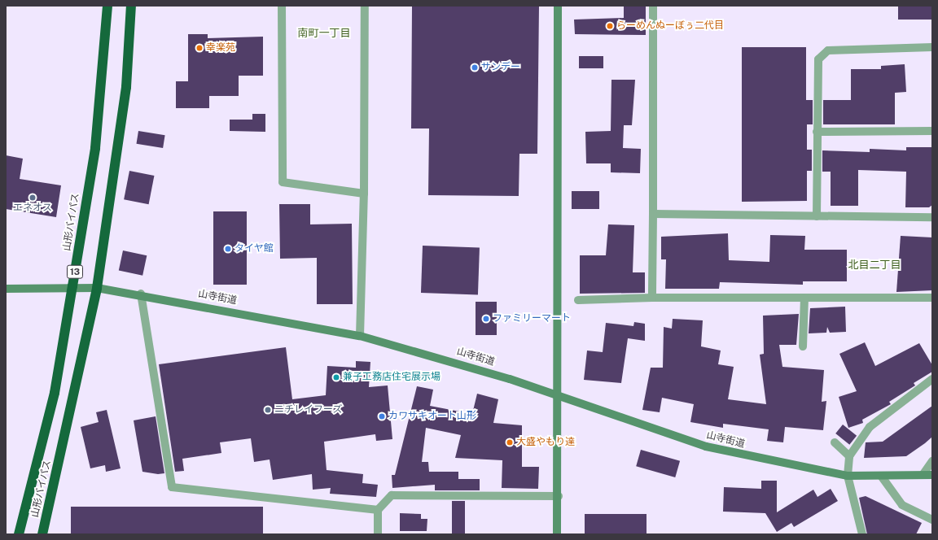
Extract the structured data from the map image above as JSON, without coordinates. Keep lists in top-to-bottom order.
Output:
{
  "streets": {
    "highway": ["山形バイパス", "13"],
    "main road": ["山寺街道"]
  },
  "crossings": [
    ["山形バイパス", "山寺街道"]
  ],
  "districts": ["南町一丁目", "北目二丁目"],
  "places": [
    "らーめんぬーぼぅ二代目",
    "幸楽苑",
    "サンデー",
    "エネオス",
    "タイヤ館",
    "ファミリーマート",
    "兼子工務店住宅展示場",
    "ニチレイフーズ",
    "カワサキオート山形",
    "大盛やもり達"
  ]
}
